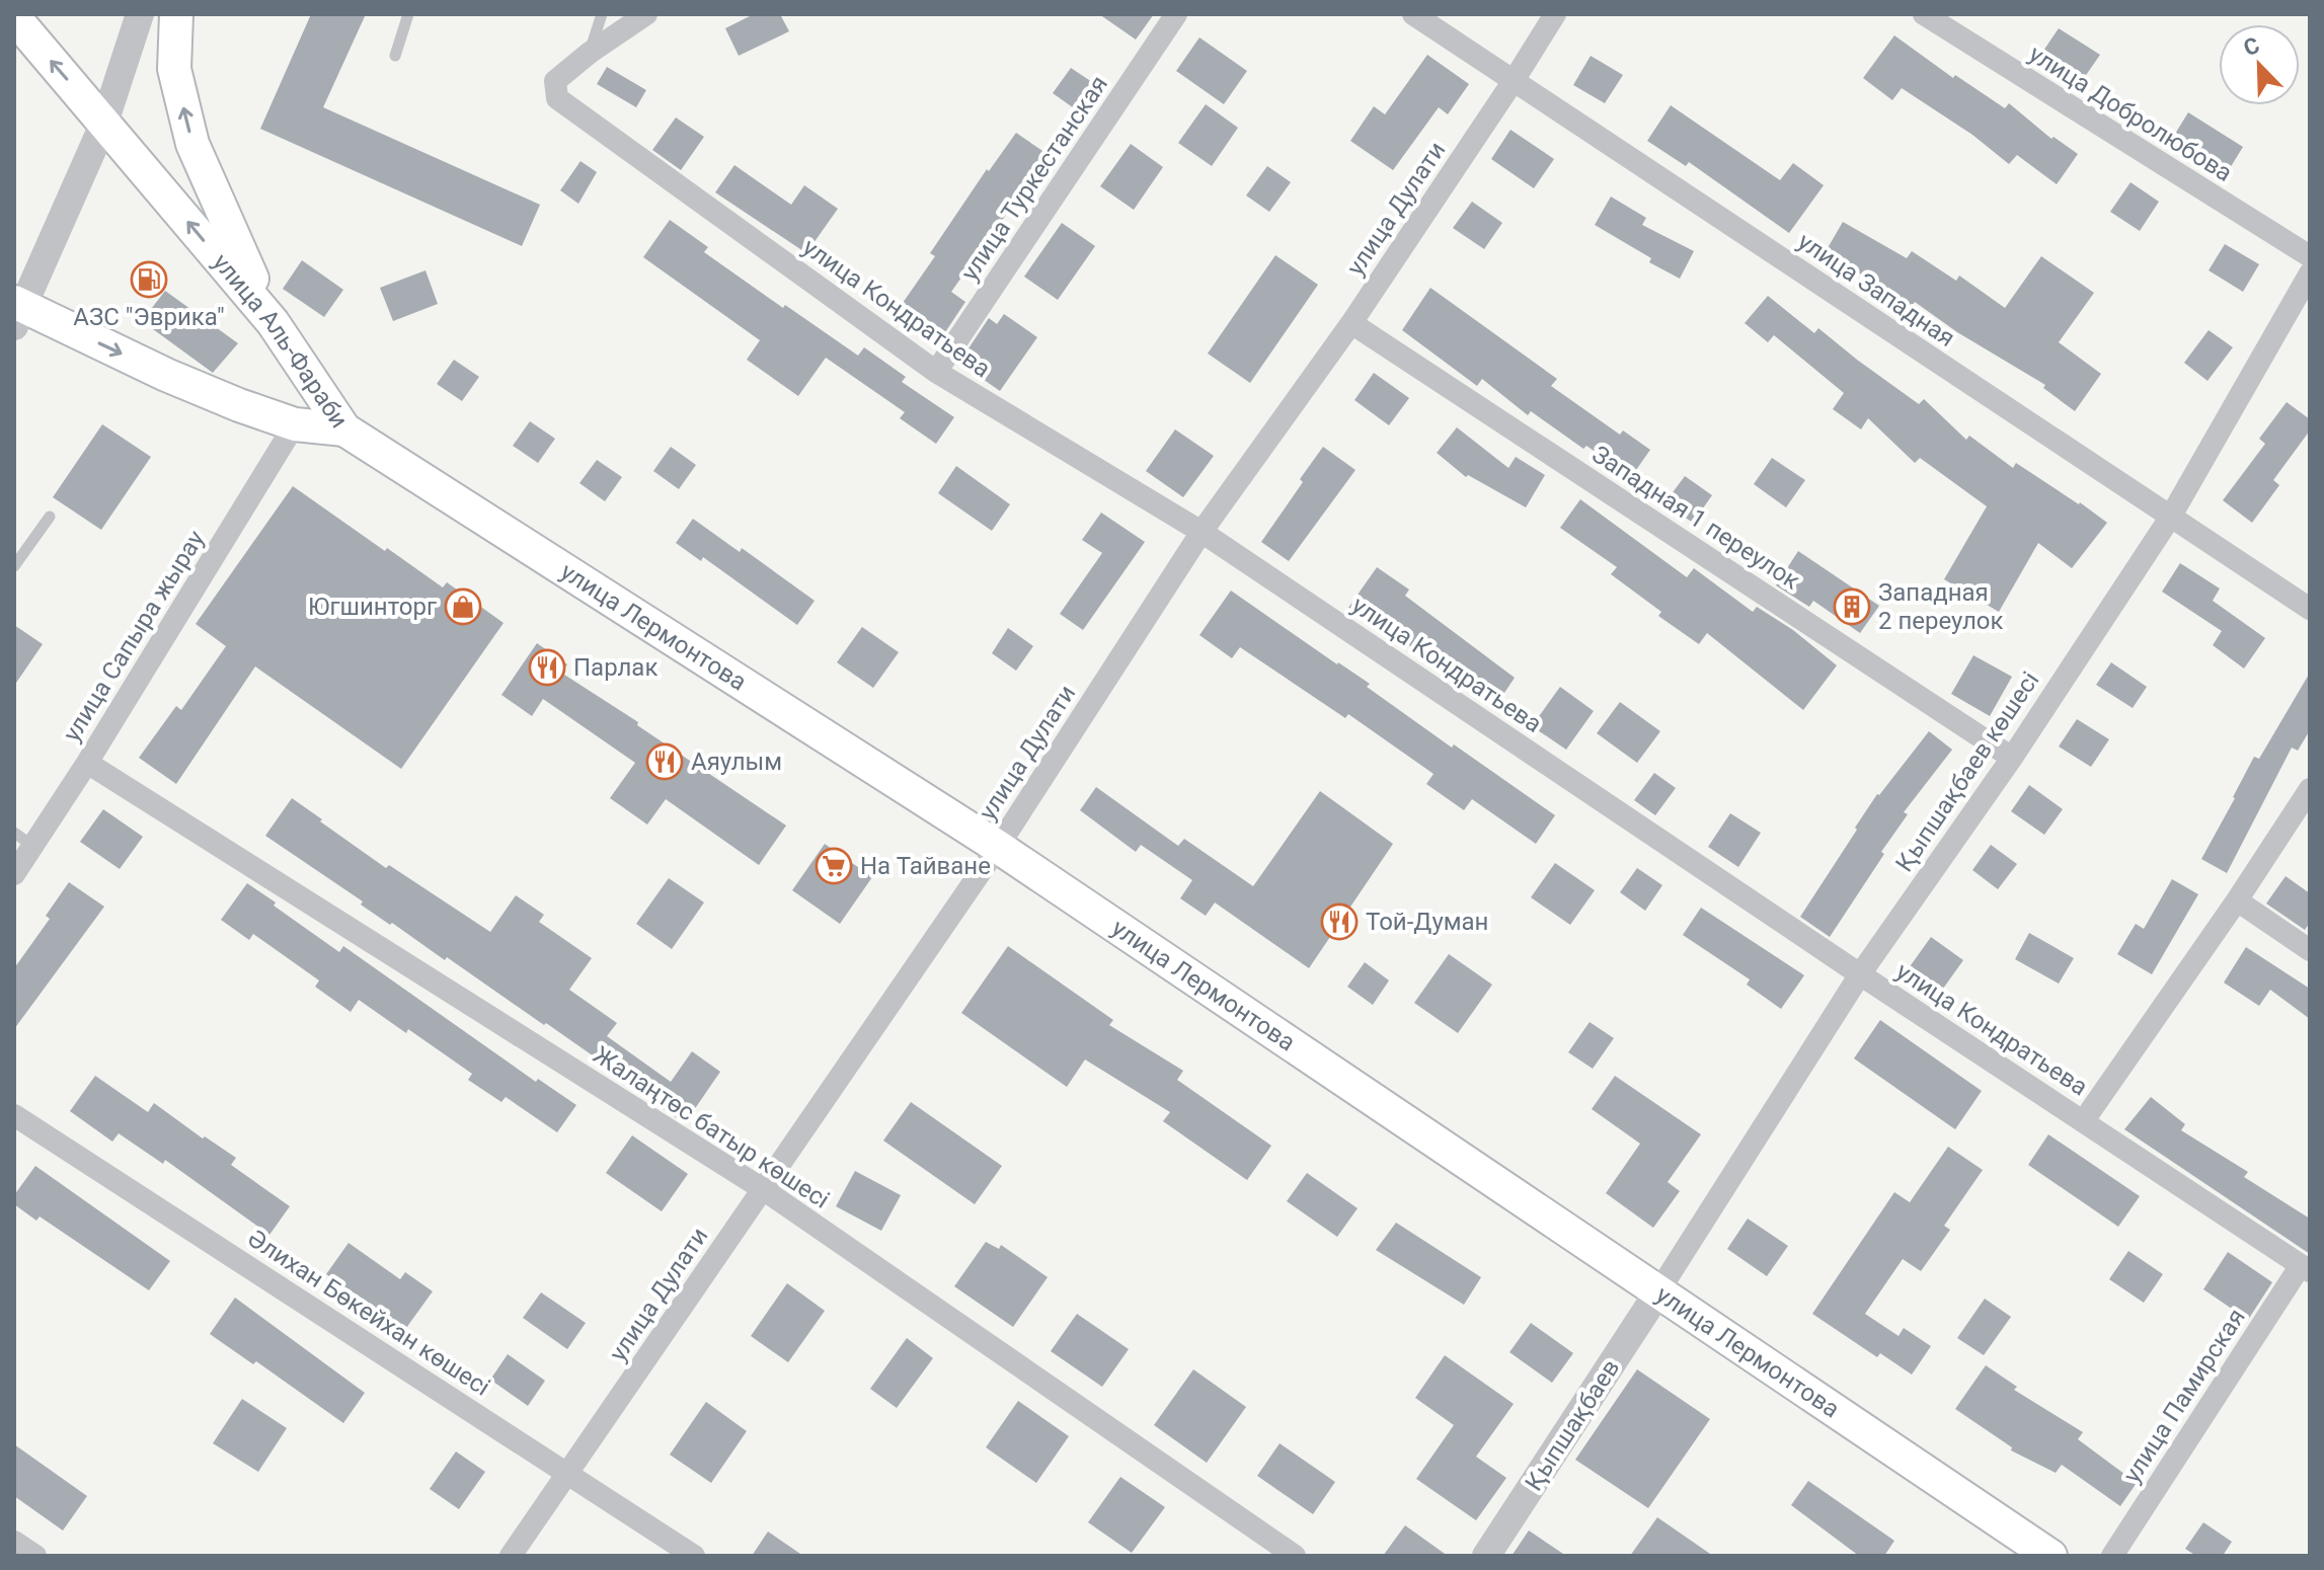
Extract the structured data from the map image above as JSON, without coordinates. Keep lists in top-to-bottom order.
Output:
{
  "streets": {
    "main road": ["улица Аль-Фараби", "улица Лермонтова"],
    "street": [
      "улица Добролюбова",
      "улица Туркестанская",
      "улица Дулати",
      "улица Западная",
      "улица Кондратьева",
      "Западная 1 переулок",
      "улица Сапыра жырау",
      "Қыпшақбаев көшесі",
      "Жалаңтөс батыр көшесі",
      "Әлихан Бөкейхан көшесі",
      "улица Памирская",
      "Қыпшақбаев"
    ]
  },
  "crossings": [
    ["улица Туркестанская", "улица Кондратьева"],
    ["улица Дулати", "улица Западная"],
    ["улица Дулати", "улица Кондратьева"],
    ["улица Дулати", "Западная 1 переулок"],
    ["улица Дулати", "улица Лермонтова"],
    ["улица Дулати", "Жалаңтөс батыр көшесі"],
    ["улица Дулати", "Әлихан Бөкейхан көшесі"],
    ["улица Западная", "Қыпшақбаев көшесі"],
    ["улица Кондратьева", "Қыпшақбаев көшесі"],
    ["улица Кондратьева", "улица Памирская"],
    ["улица Аль-Фараби", "улица Лермонтова"],
    ["улица Аль-Фараби", "улица Сапыра жырау"],
    ["Западная 1 переулок", "Қыпшақбаев көшесі"],
    ["улица Лермонтова", "Қыпшақбаев көшесі"],
    ["улица Лермонтова", "Қыпшақбаев"],
    ["улица Сапыра жырау", "Жалаңтөс батыр көшесі"],
    ["Қыпшақбаев көшесі", "Қыпшақбаев"]
  ],
  "places": {
    "fuel station": ["АЗС \"Эврика\""],
    "shop": ["Югшинторг"],
    "building": ["Западная 2 переулок"],
    "restaurant": ["Парлак", "Аяулым", "Той-Думан"],
    "supermarket": ["На Тайване"]
  },
  "north": "top left"
}
